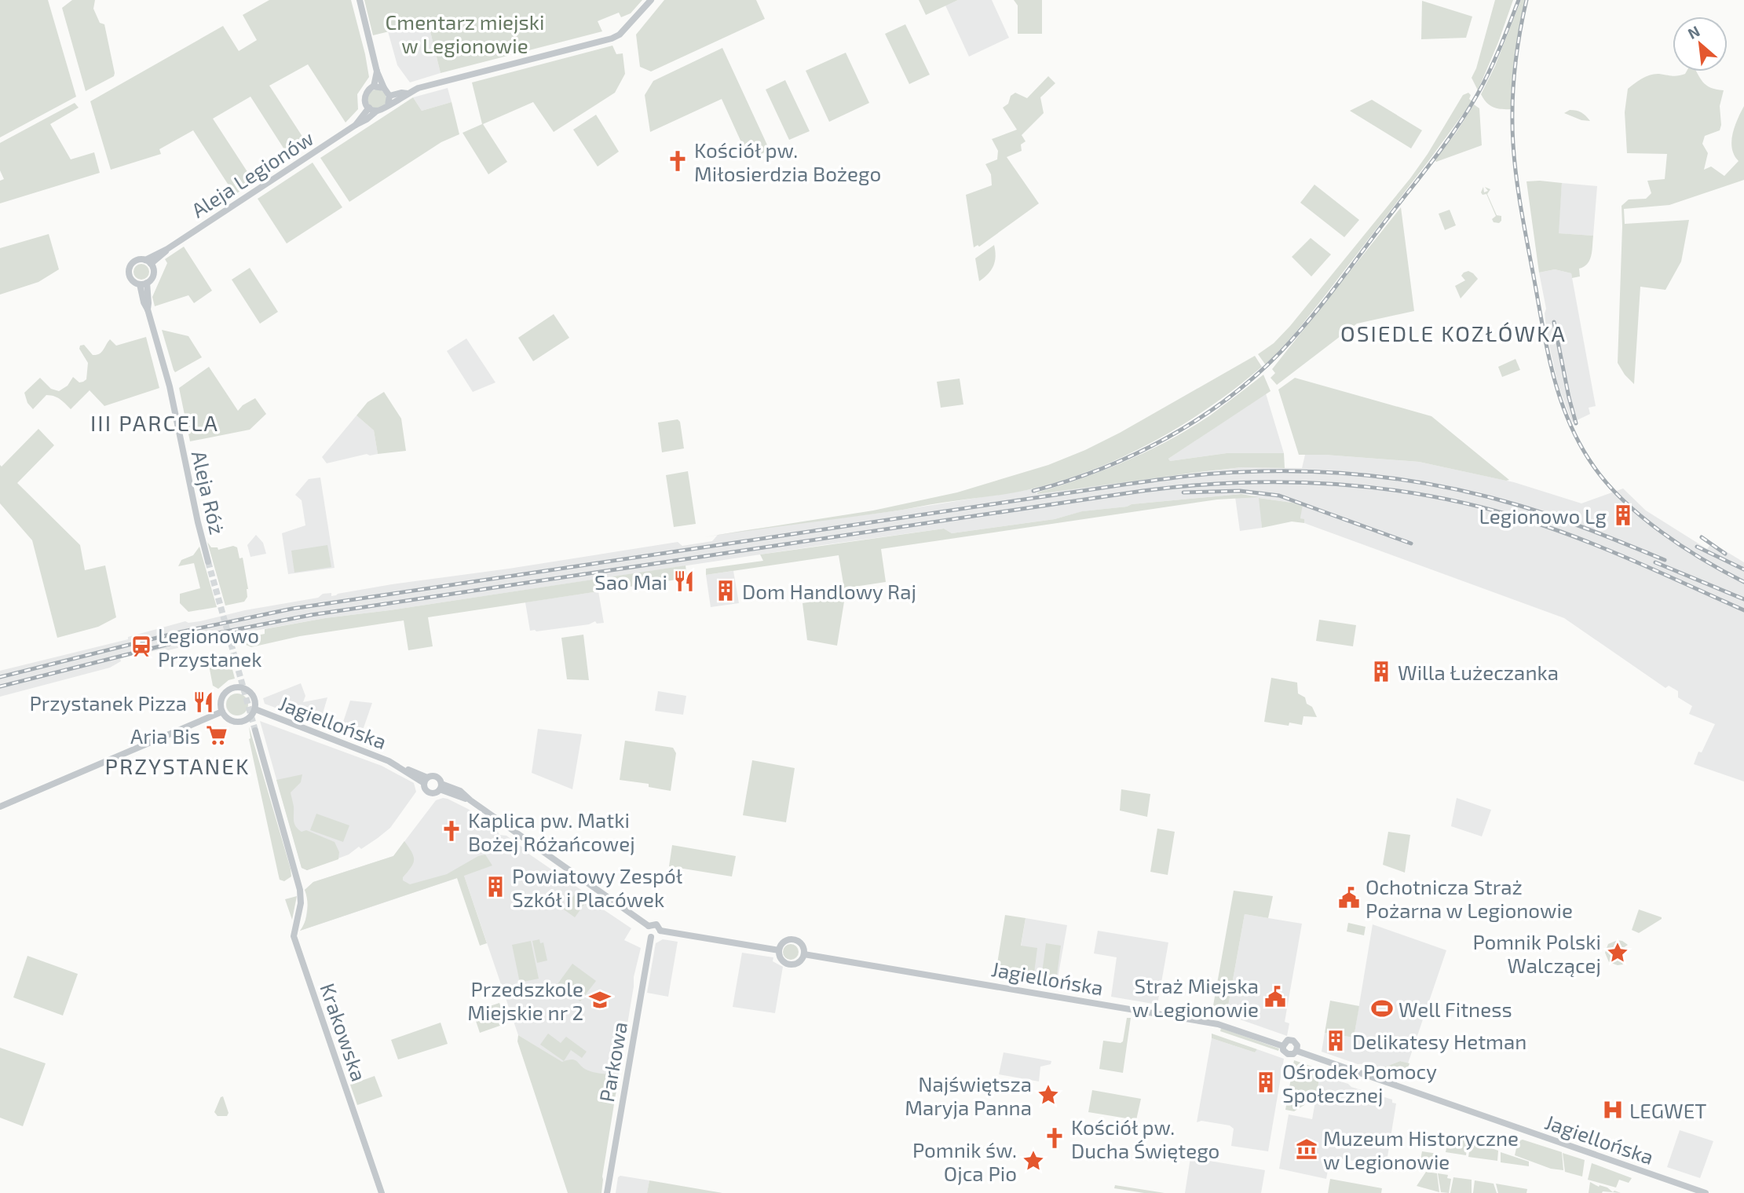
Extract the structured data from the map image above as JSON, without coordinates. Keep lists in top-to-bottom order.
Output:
{
  "streets": {
    "street": [
      "Aleja Legionów",
      "Aleja Róż",
      "Jagiellońska",
      "Krakowska",
      "Parkowa"
    ]
  },
  "crossings": [
    ["Aleja Legionów", "Aleja Róż"]
  ],
  "districts": ["OSIEDLE KOZŁÓWKA", "III PARCELA", "PRZYSTANEK"],
  "parks": ["Cmentarz miejski w Legionowie"],
  "places": {
    "church": ["Kościół pw. Miłosierdzia Bożego", "Kaplica pw. Matki Bożej Różańcowej", "Kościół pw. Ducha Świętego"],
    "building": [
      "Legionowo Lg",
      "Dom Handlowy Raj",
      "Willa Łużeczanka",
      "Powiatowy Zespół Szkół i Placówek",
      "Delikatesy Hetman",
      "Ośrodek Pomocy Społecznej"
    ],
    "restaurant": ["Sao Mai", "Przystanek Pizza"],
    "station": ["Legionowo Przystanek"],
    "supermarket": ["Aria Bis"],
    "public building": ["Ochotnicza Straż Pożarna w Legionowie", "Straż Miejska w Legionowie"],
    "place": ["Pomnik Polski Walczącej", "Najświętsza Maryja Panna", "Pomnik św. Ojca Pio"],
    "school or university": ["Przedszkole Miejskie nr 2"],
    "sports": ["Well Fitness"],
    "hospital": ["LEGWET"],
    "museum": ["Muzeum Historyczne w Legionowie"]
  },
  "north": "top left"
}
